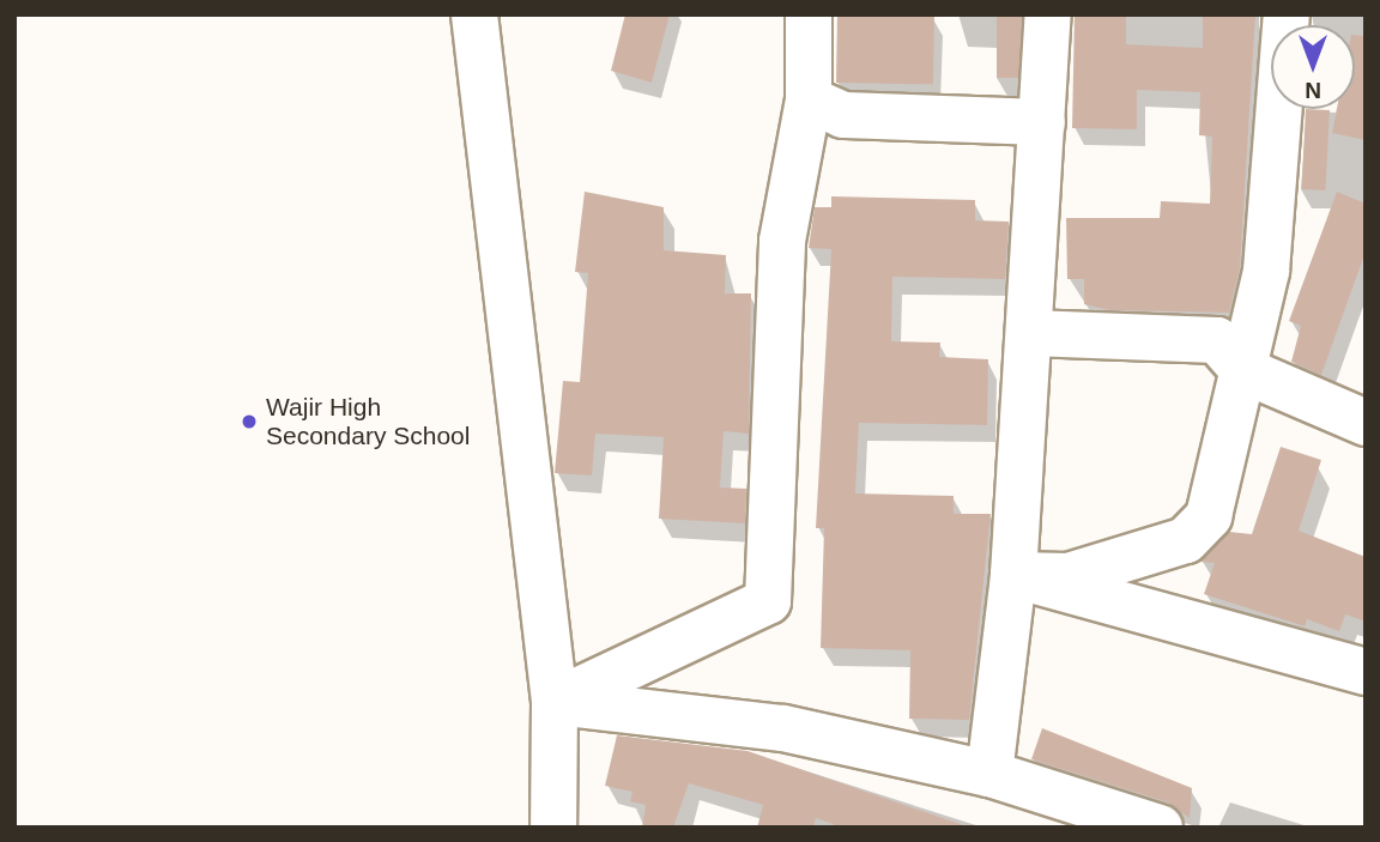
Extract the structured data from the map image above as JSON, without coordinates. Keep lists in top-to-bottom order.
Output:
{
  "places": ["Wajir High Secondary School"],
  "north": "bottom"
}
